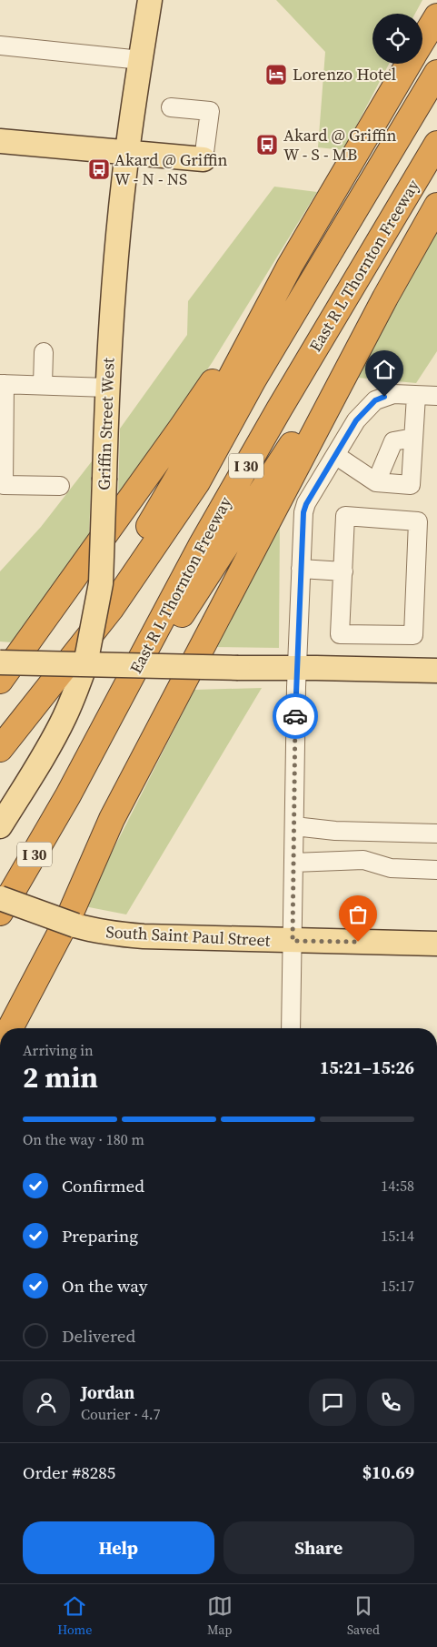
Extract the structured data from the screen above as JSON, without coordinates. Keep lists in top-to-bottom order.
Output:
{
  "streets": {
    "highway": ["East R L Thornton Freeway", "I 30"],
    "main road": ["Griffin Street West", "South Saint Paul Street"]
  },
  "places": {
    "hotel": ["Lorenzo Hotel"],
    "bus stop": ["Akard @ Griffin W - S - MB", "Akard @ Griffin W - N - NS"]
  },
  "page": {
    "heading": ["2 min", "Arriving in", "15:21–15:26"],
    "panel": [
      "Jordan",
      "Courier · 4.7",
      "Order #8285",
      "$10.69"
    ],
    "bar": "On the way · 180 m",
    "list": [
      ["Confirmed", "14:58"],
      ["Preparing", "15:14"],
      ["On the way", "15:17"],
      "Delivered"
    ],
    "buttons": ["Help", "Share"],
    "tabs": ["Home", "Map", "Saved"]
  }
}
